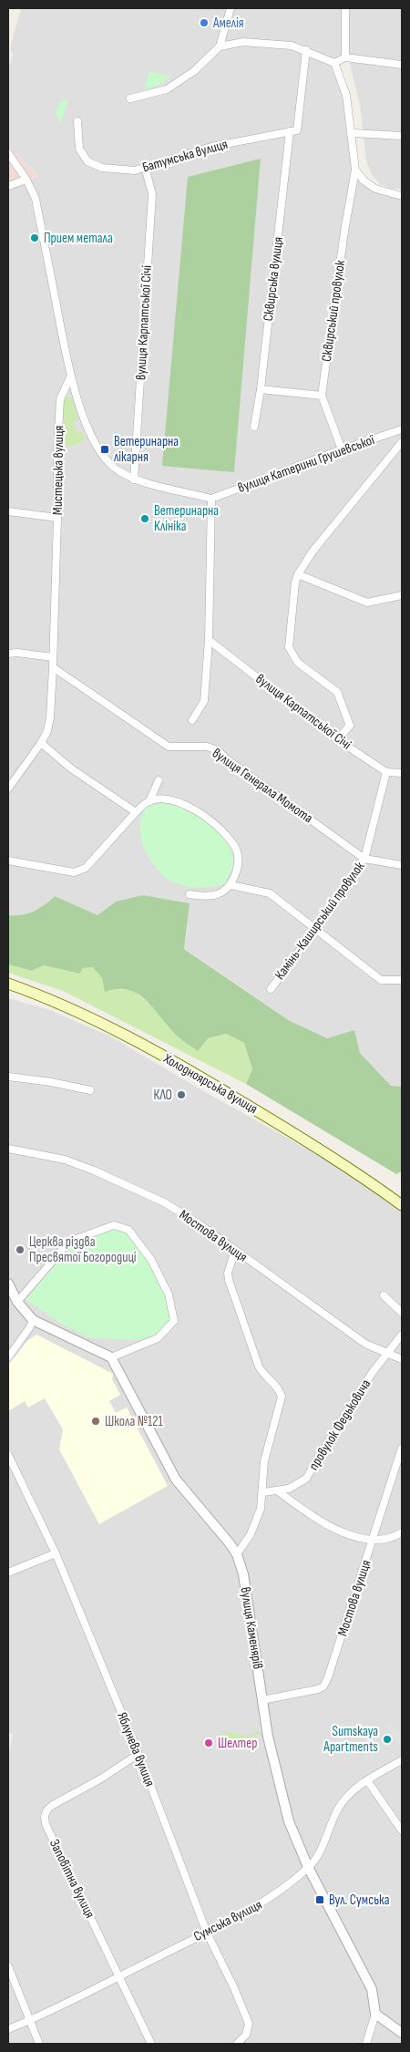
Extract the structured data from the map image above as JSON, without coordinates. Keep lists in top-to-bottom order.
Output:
{
  "streets": {
    "main road": ["Холодноярська вулиця"],
    "street": [
      "Батумська вулиця",
      "Сквирська вулиця",
      "Сквирський провулок",
      "вулиця Карпатської Січі",
      "вулиця Катерини Грушевської",
      "Мистецька вулиця",
      "вулиця Генерала Момота",
      "Камінь-Каширський провулок",
      "Мостова вулиця",
      "провулок Федьковича",
      "вулиця Каменярів",
      "Яблунева вулиця",
      "Заповітна вулиця",
      "Сумська вулиця"
    ]
  },
  "crossings": [
    ["Батумська вулиця", "Сквирська вулиця"],
    ["Батумська вулиця", "вулиця Карпатської Січі"],
    ["Сквирський провулок", "вулиця Катерини Грушевської"],
    ["вулиця Карпатської Січі", "вулиця Катерини Грушевської"],
    ["вулиця Карпатської Січі", "Камінь-Каширський провулок"],
    ["Мистецька вулиця", "вулиця Генерала Момота"],
    ["вулиця Генерала Момота", "Камінь-Каширський провулок"],
    ["Мостова вулиця", "провулок Федьковича"],
    ["Мостова вулиця", "вулиця Каменярів"],
    ["вулиця Каменярів", "Сумська вулиця"],
    ["Яблунева вулиця", "Заповітна вулиця"],
    ["Яблунева вулиця", "Сумська вулиця"],
    ["Заповітна вулиця", "Сумська вулиця"]
  ],
  "places": {
    "other": [
      "Амелія",
      "Прием метала",
      "Ветеринарна Клініка",
      "КЛО",
      "Церква різдва Пресвятої Богородиці",
      "Школа №121",
      "Sumskaya Apartments",
      "Шелтер"
    ],
    "transit": ["Ветеринарна лікарня", "Вул. Сумська"]
  }
}
